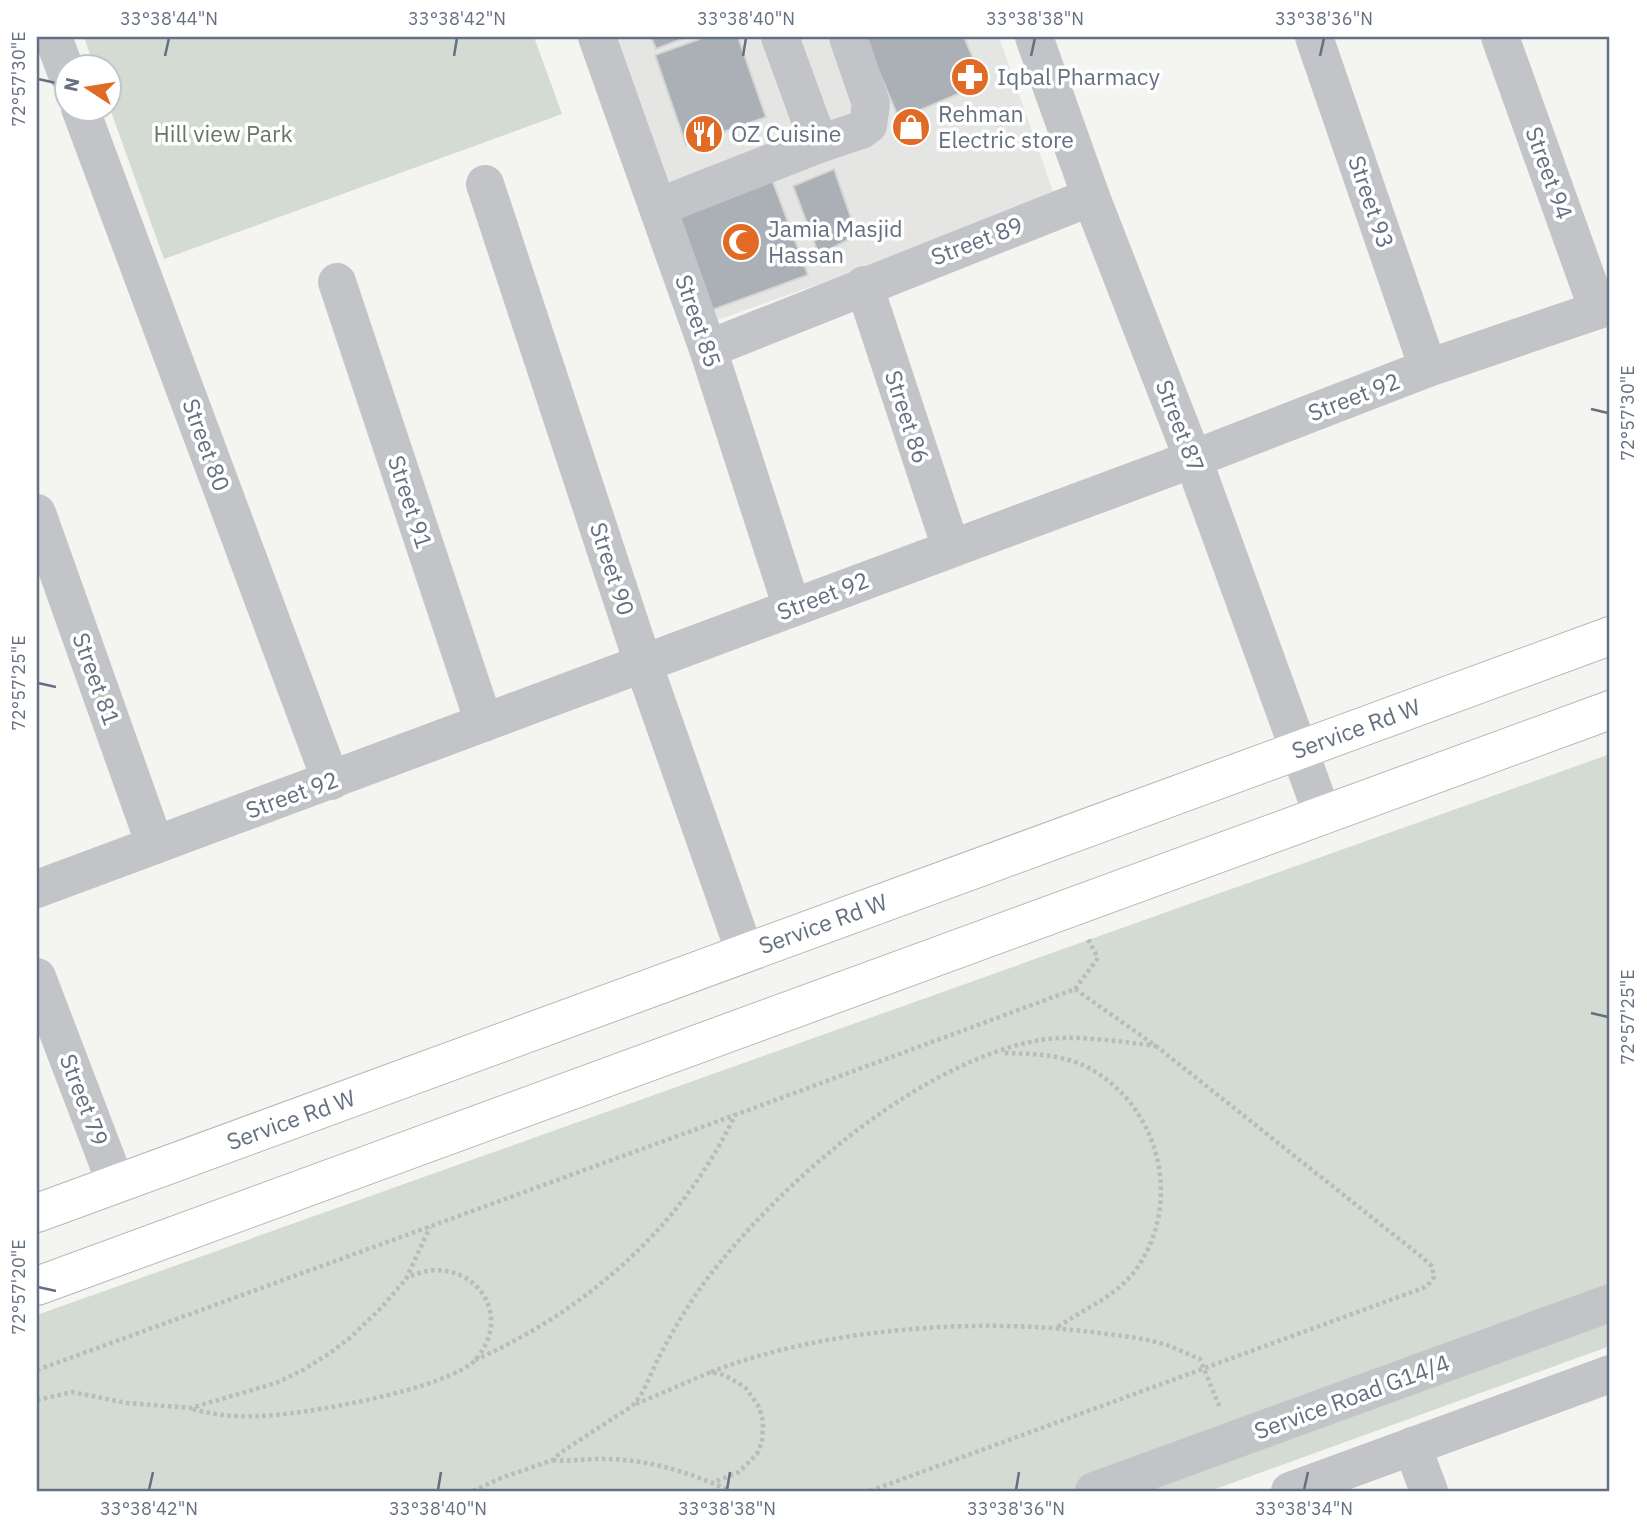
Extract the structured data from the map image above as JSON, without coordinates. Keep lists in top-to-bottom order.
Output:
{
  "streets": {
    "main road": ["Service Rd W"],
    "street": [
      "Street 94",
      "Street 93",
      "Street 89",
      "Street 85",
      "Street 92",
      "Street 86",
      "Street 87",
      "Street 80",
      "Street 91",
      "Street 90",
      "Street 81",
      "Street 79",
      "Service Road G14/4"
    ]
  },
  "crossings": [
    ["Street 94", "Street 92"],
    ["Street 93", "Street 92"],
    ["Street 89", "Street 85"],
    ["Street 89", "Street 86"],
    ["Street 89", "Street 87"],
    ["Street 85", "Street 92"],
    ["Street 92", "Street 86"],
    ["Street 92", "Street 87"],
    ["Street 92", "Street 80"],
    ["Street 92", "Street 91"],
    ["Street 92", "Street 90"],
    ["Street 92", "Street 81"],
    ["Street 87", "Service Rd W"],
    ["Street 90", "Service Rd W"],
    ["Service Rd W", "Street 79"]
  ],
  "parks": ["Hill view Park"],
  "places": {
    "pharmacy": ["Iqbal Pharmacy"],
    "shop": ["Rehman Electric store"],
    "restaurant": ["OZ Cuisine"],
    "mosque": ["Jamia Masjid Hassan"]
  },
  "north": "left",
  "coordinates": [
    "33°38'44\"N",
    "33°38'42\"N",
    "33°38'40\"N",
    "33°38'38\"N",
    "33°38'36\"N",
    "72°57'30\"E",
    "72°57'25\"E",
    "72°57'20\"E",
    "33°38'34\"N"
  ]
}
